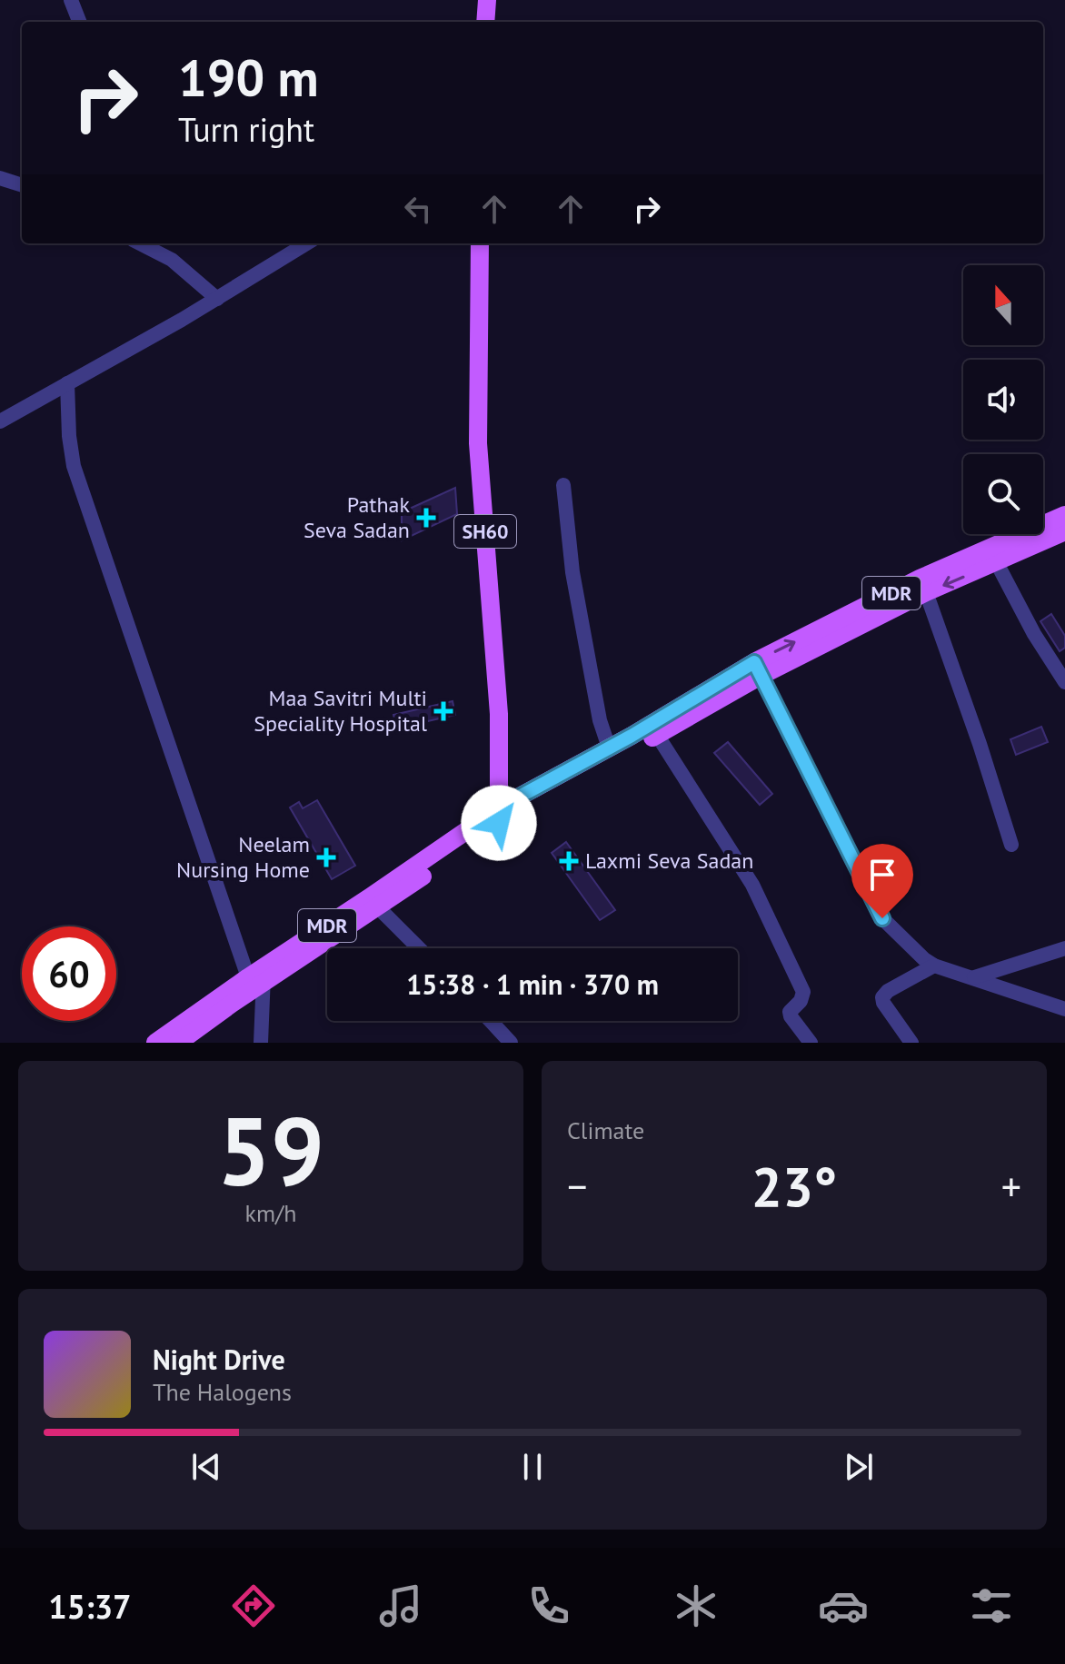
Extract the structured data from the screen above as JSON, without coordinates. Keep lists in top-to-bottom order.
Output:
{
  "streets": {
    "main road": ["SH60", "MDR"]
  },
  "crossings": [
    ["SH60", "MDR"]
  ],
  "places": {
    "health": [
      "Pathak Seva Sadan",
      "Maa Savitri Multi Speciality Hospital",
      "Neelam Nursing Home",
      "Laxmi Seva Sadan"
    ]
  },
  "north": "top",
  "page": {
    "turn": ["190 m", "Turn right"],
    "limit": "60",
    "trip": "15:38 · 1 min · 370 m",
    "tile": [
      ["59", "km/h"],
      "Climate"
    ],
    "heat": ["−", "23°", "+"],
    "song": ["Night Drive", "The Halogens"],
    "tabs": "15:37"
  }
}
